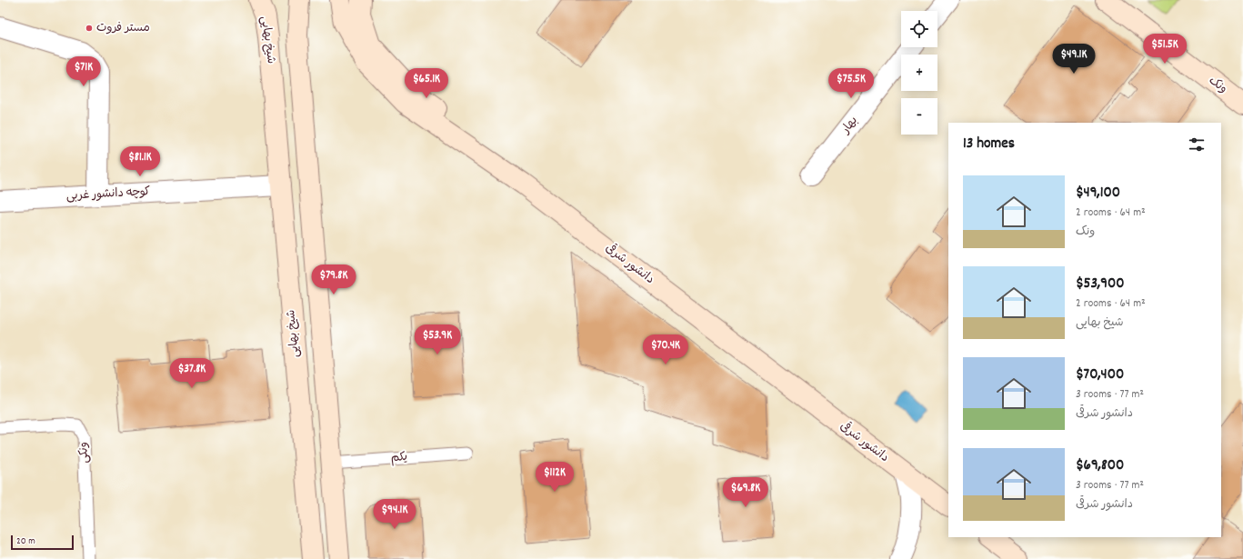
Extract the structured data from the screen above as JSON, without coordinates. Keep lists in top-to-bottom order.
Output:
{
  "streets": {
    "main road": ["شیخ بهایی", "ونک", "دانشور شرقی"],
    "street": ["بهار", "کوچه دانشور غربی"],
    "lane": ["ونکی", "یکم"]
  },
  "crossings": [
    ["شیخ بهایی", "کوچه دانشور غربی"]
  ],
  "places": ["مستر فروت"],
  "scale_bar": "20 m",
  "page": {
    "map_buttons": ["+", "−"],
    "price": [
      "$51.5K",
      "$49.1K",
      "$71K",
      "$65.1K",
      "$75.5K",
      "$81.1K",
      "$79.8K",
      "$53.9K",
      "$70.4K",
      "$37.8K",
      "$112K",
      "$69.8K",
      "$94.1K"
    ],
    "heading": "13 homes",
    "list": [
      {
        "name": "$49,100",
        "note": "2 rooms · 64 m² · ونک"
      },
      {
        "name": "$53,900",
        "note": "2 rooms · 64 m² · شیخ بهایی"
      },
      {
        "name": "$70,400",
        "note": "3 rooms · 77 m² · دانشور شرقی"
      },
      {
        "name": "$69,800",
        "note": "3 rooms · 77 m² · دانشور شرقی"
      }
    ],
    "scale": "20 m"
  }
}
